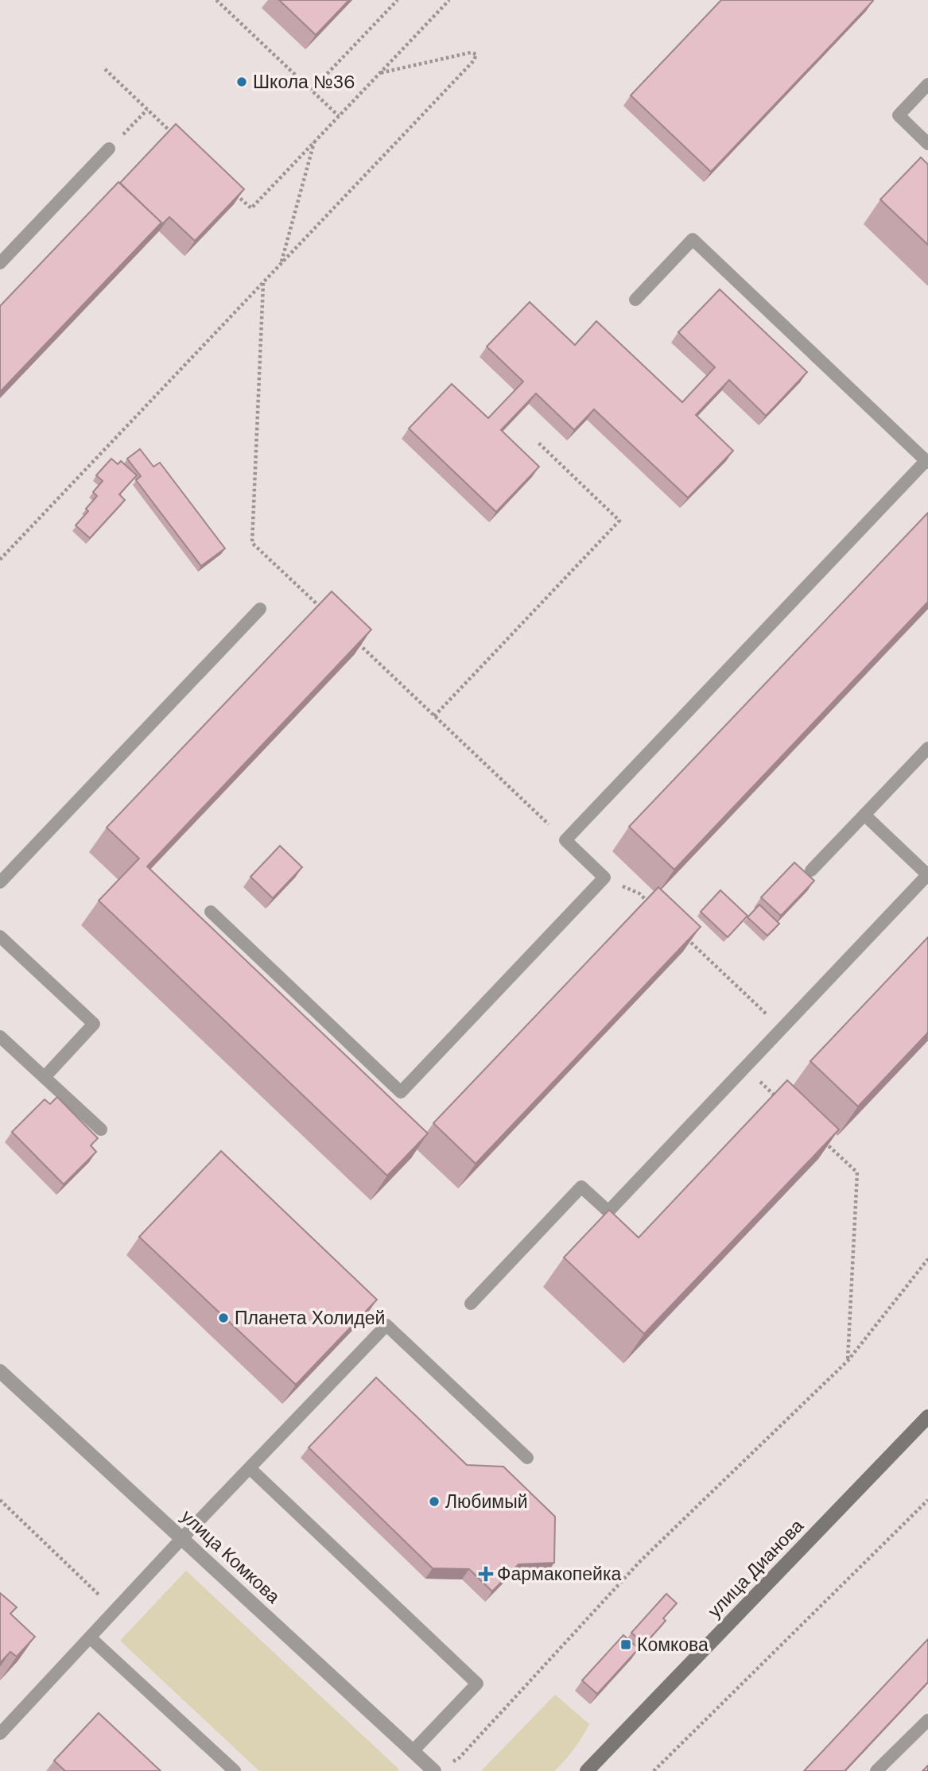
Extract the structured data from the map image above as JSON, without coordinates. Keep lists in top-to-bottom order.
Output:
{
  "streets": {
    "main road": ["улица Дианова"],
    "street": ["улица Комкова"]
  },
  "places": {
    "other": ["Школа №36", "Планета Холидей", "Любимый"],
    "health": ["Фармакопейка"],
    "transit": ["Комкова"]
  }
}
